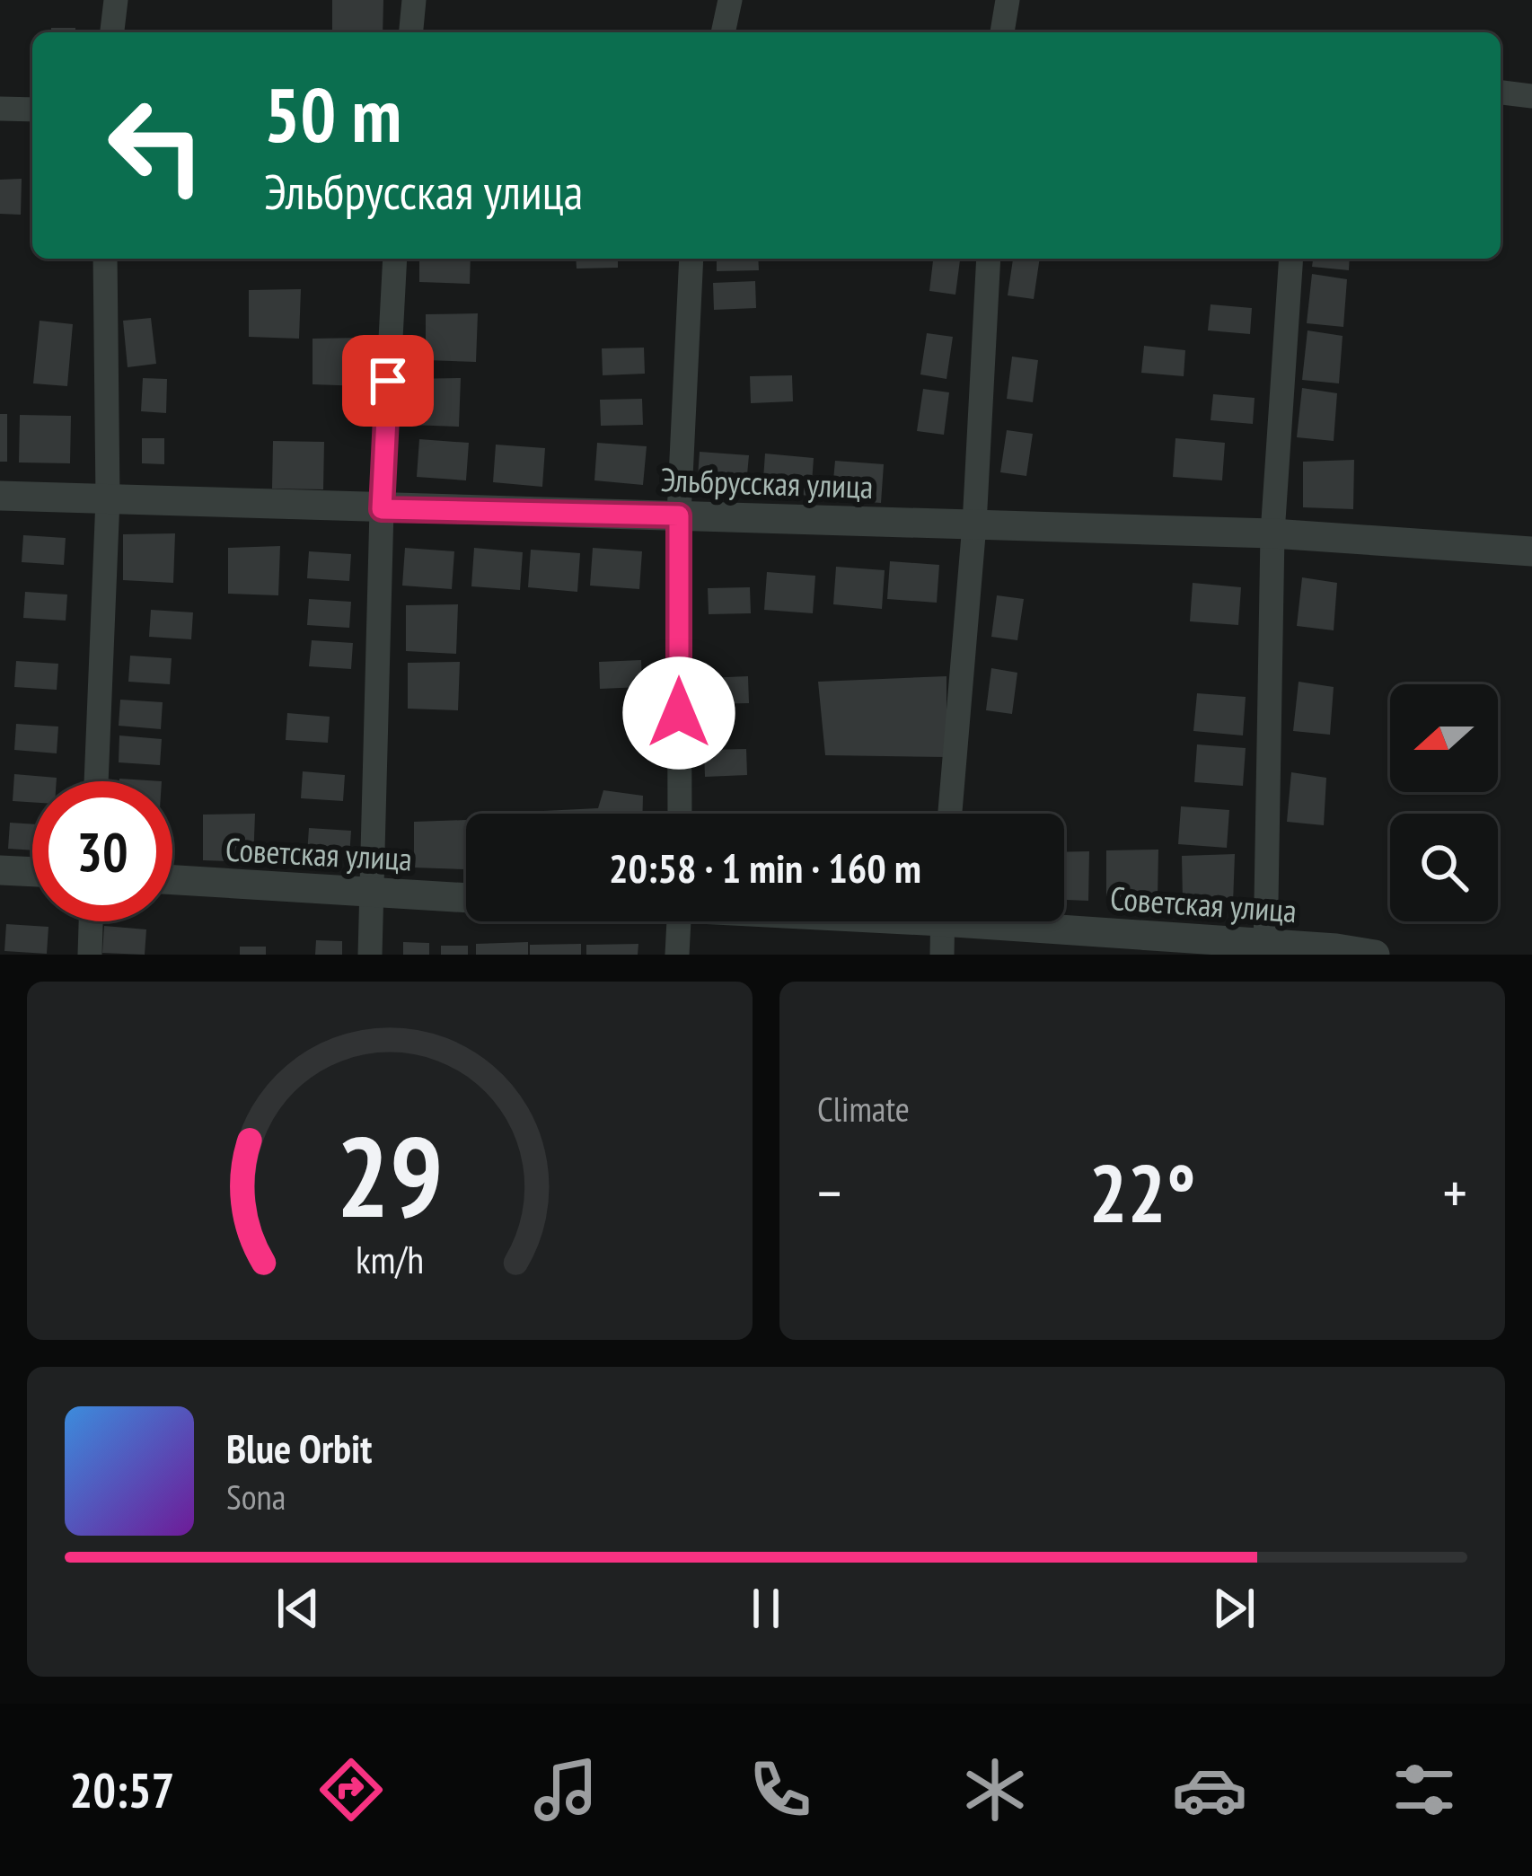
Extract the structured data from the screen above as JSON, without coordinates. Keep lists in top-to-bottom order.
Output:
{
  "streets": {
    "street": ["Эльбрусская улица", "Советская улица"]
  },
  "north": "left",
  "page": {
    "turn": ["50 m", "Эльбрусская улица"],
    "limit": "30",
    "trip": "20:58 · 1 min · 160 m",
    "tile": "Climate",
    "heat": ["−", "22°", "+"],
    "song": ["Blue Orbit", "Sona"],
    "tabs": "20:57",
    "gauge": ["29", "km/h"]
  }
}
